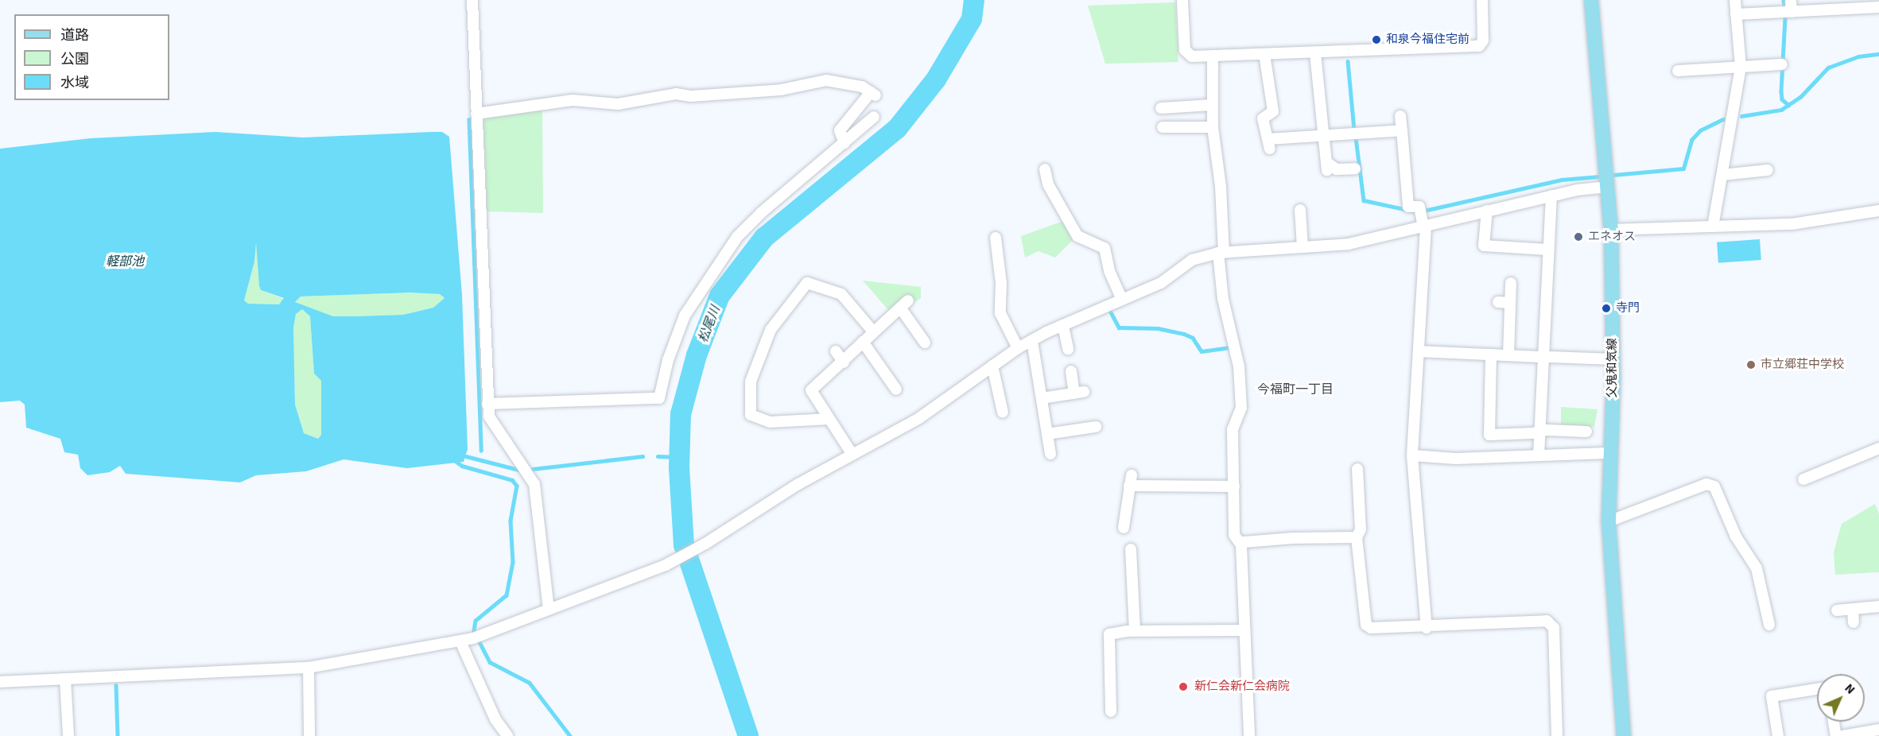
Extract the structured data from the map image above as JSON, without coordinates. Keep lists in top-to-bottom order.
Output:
{
  "streets": {
    "main road": ["父鬼和気線"]
  },
  "districts": ["今福町一丁目"],
  "water": ["軽部池", "松尾川"],
  "places": [
    "和泉今福住宅前",
    "エネオス",
    "寺門",
    "市立郷荘中学校",
    "新仁会新仁会病院"
  ],
  "legend": ["道路", "公園", "水域"],
  "north": "top right"
}
